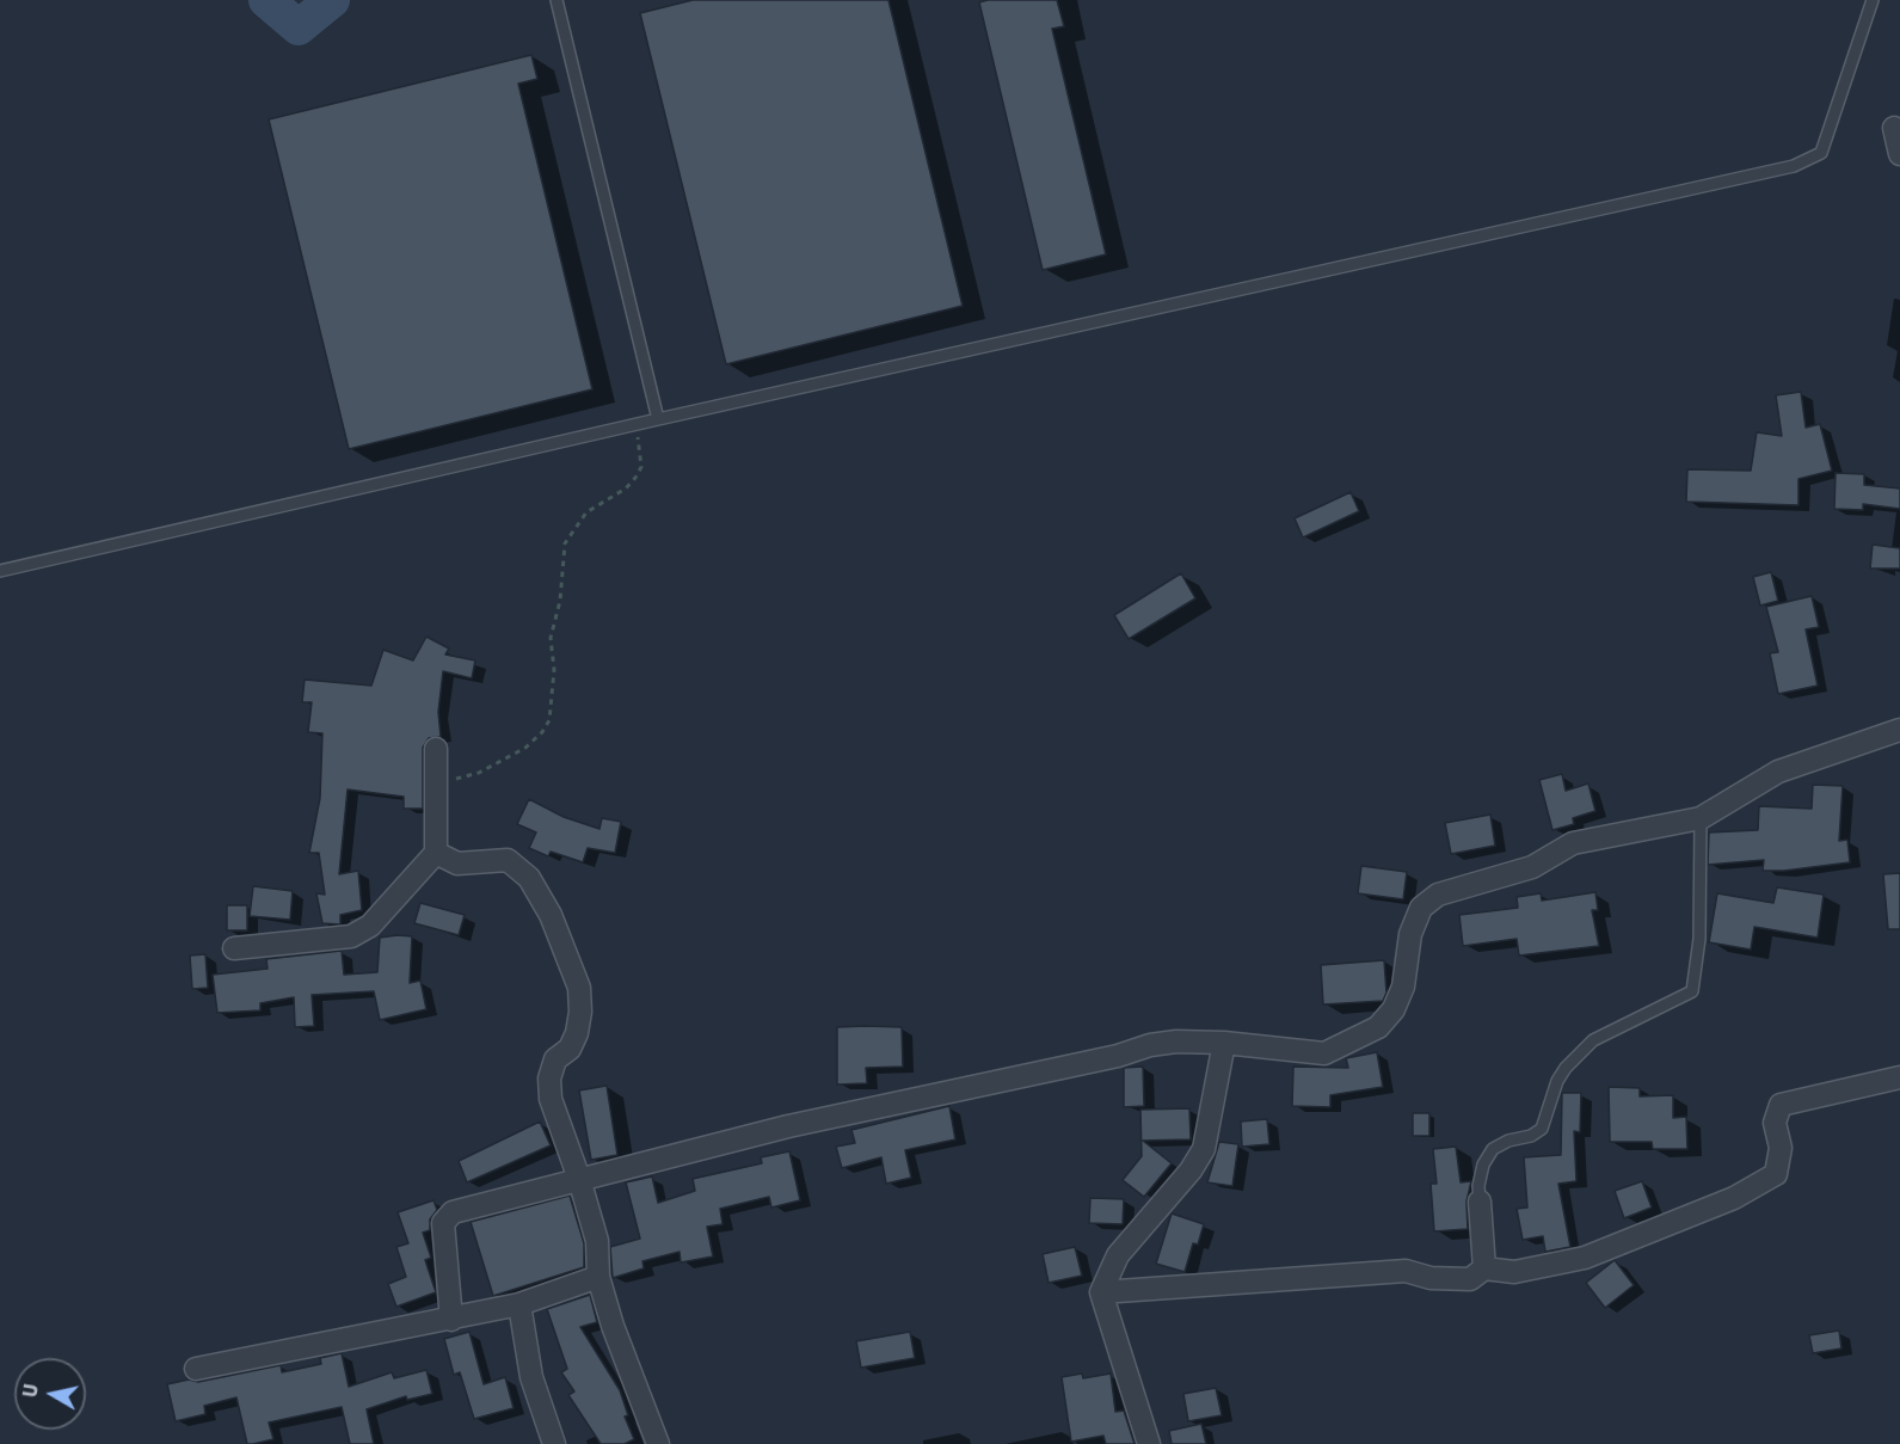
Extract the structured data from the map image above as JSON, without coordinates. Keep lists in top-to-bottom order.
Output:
{
  "north": "left"
}
